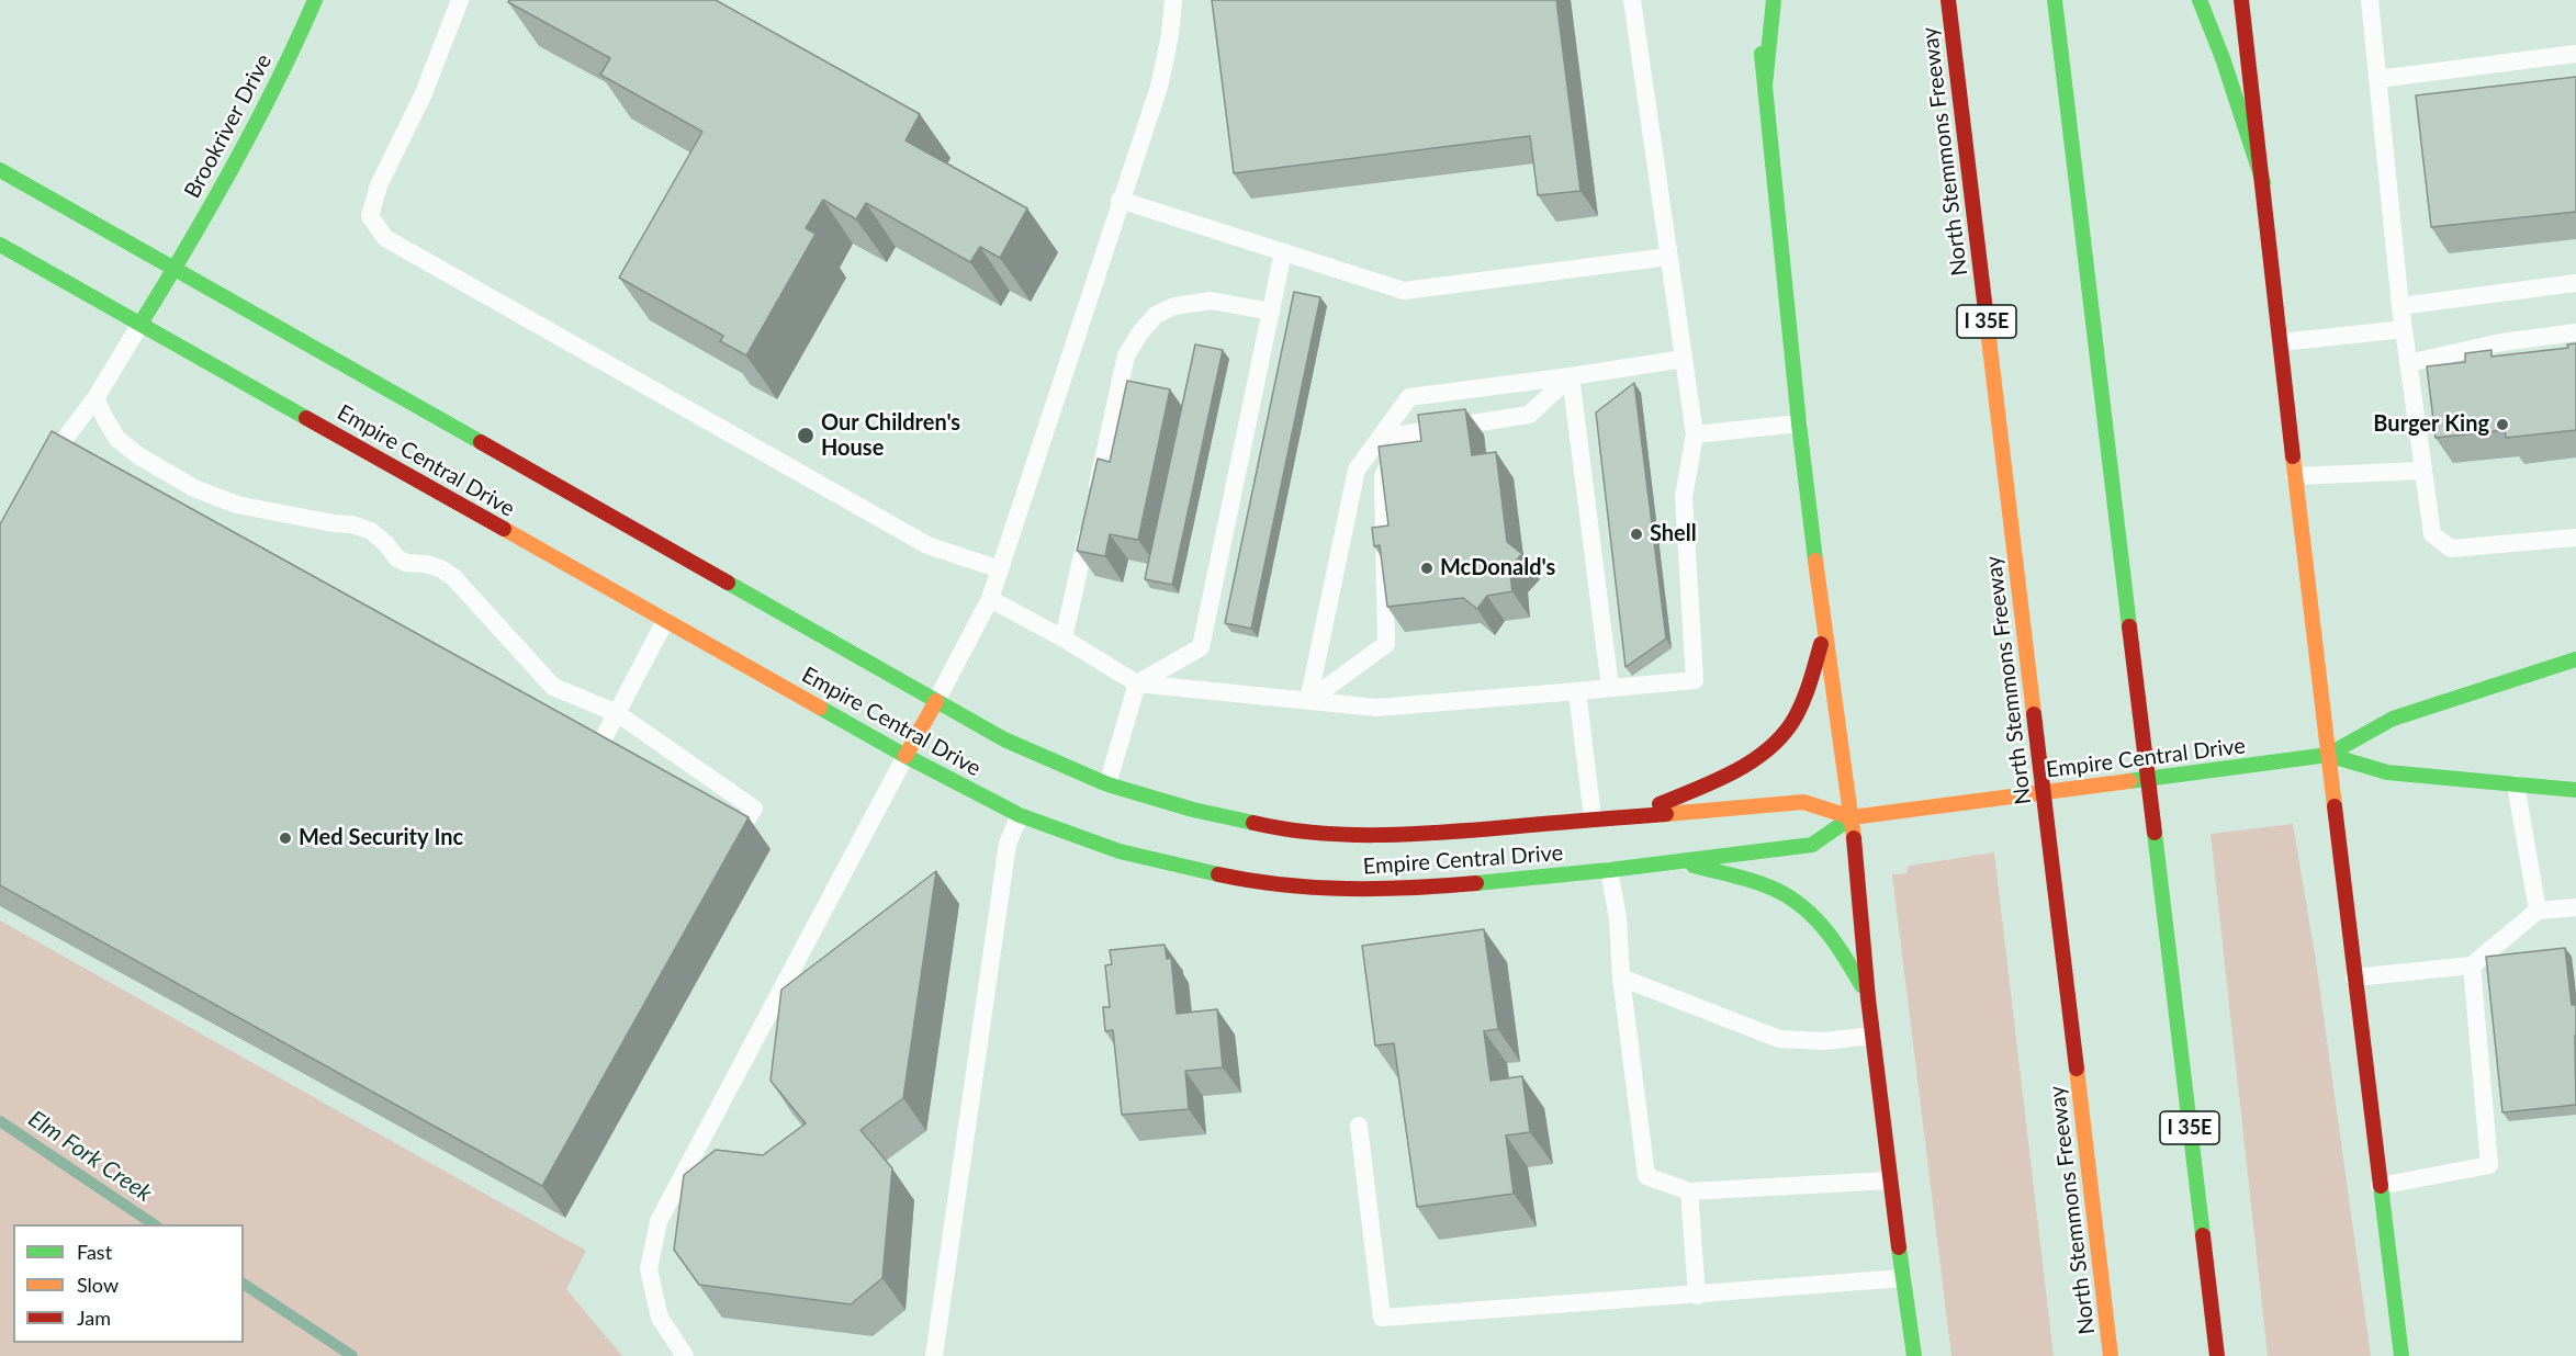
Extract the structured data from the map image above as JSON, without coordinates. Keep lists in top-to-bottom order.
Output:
{
  "streets": {
    "main road": [
      "Brookriver Drive",
      "North Stemmons Freeway",
      "I 35E",
      "Empire Central Drive"
    ]
  },
  "crossings": [
    ["Brookriver Drive", "Empire Central Drive"]
  ],
  "water": ["Elm Fork Creek"],
  "places": [
    "Burger King",
    "Our Children's House",
    "Shell",
    "McDonald's",
    "Med Security Inc"
  ],
  "legend": ["Fast", "Slow", "Jam"]
}
